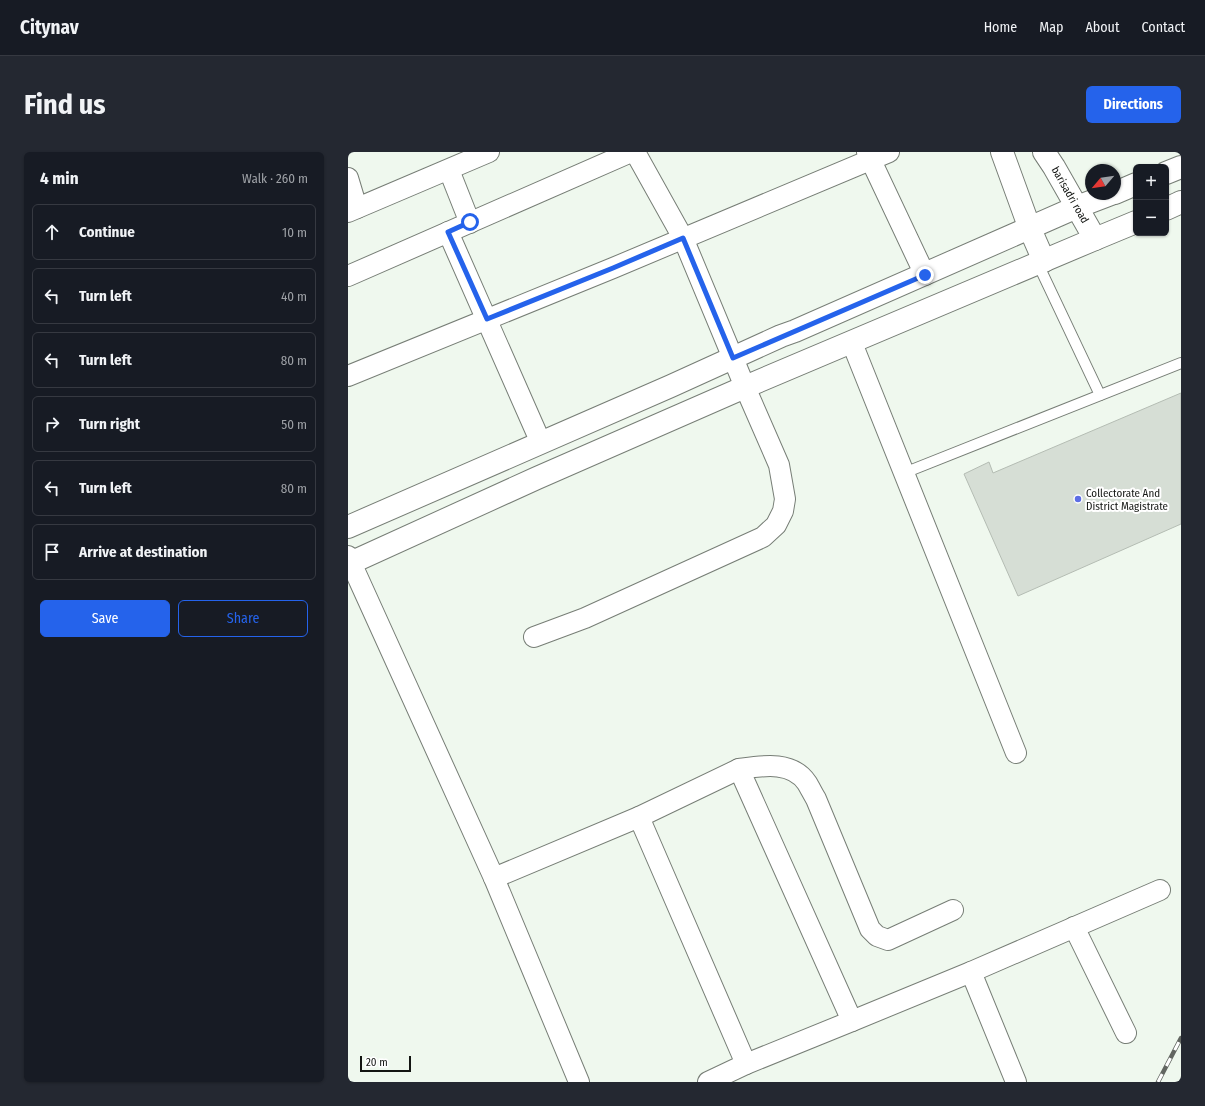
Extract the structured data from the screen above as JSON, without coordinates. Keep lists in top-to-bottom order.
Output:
{
  "streets": {
    "main road": ["barisadri road"]
  },
  "places": ["Collectorate And District Magistrate"],
  "scale_bar": "20 m",
  "north": "bottom left",
  "page": {
    "header": "Citynav",
    "nav": [
      "Home",
      "Map",
      "About",
      "Contact"
    ],
    "buttons": [
      "Directions",
      ["Save", "Share"]
    ],
    "title": "Find us",
    "heading": ["4 min", "Walk · 260 m"],
    "map_buttons": ["+", "−"],
    "list": [
      ["Continue", "10 m"],
      ["Turn left", "40 m"],
      ["Turn left", "80 m"],
      ["Turn right", "50 m"],
      ["Turn left", "80 m"],
      "Arrive at destination"
    ],
    "scale": "20 m"
  }
}
